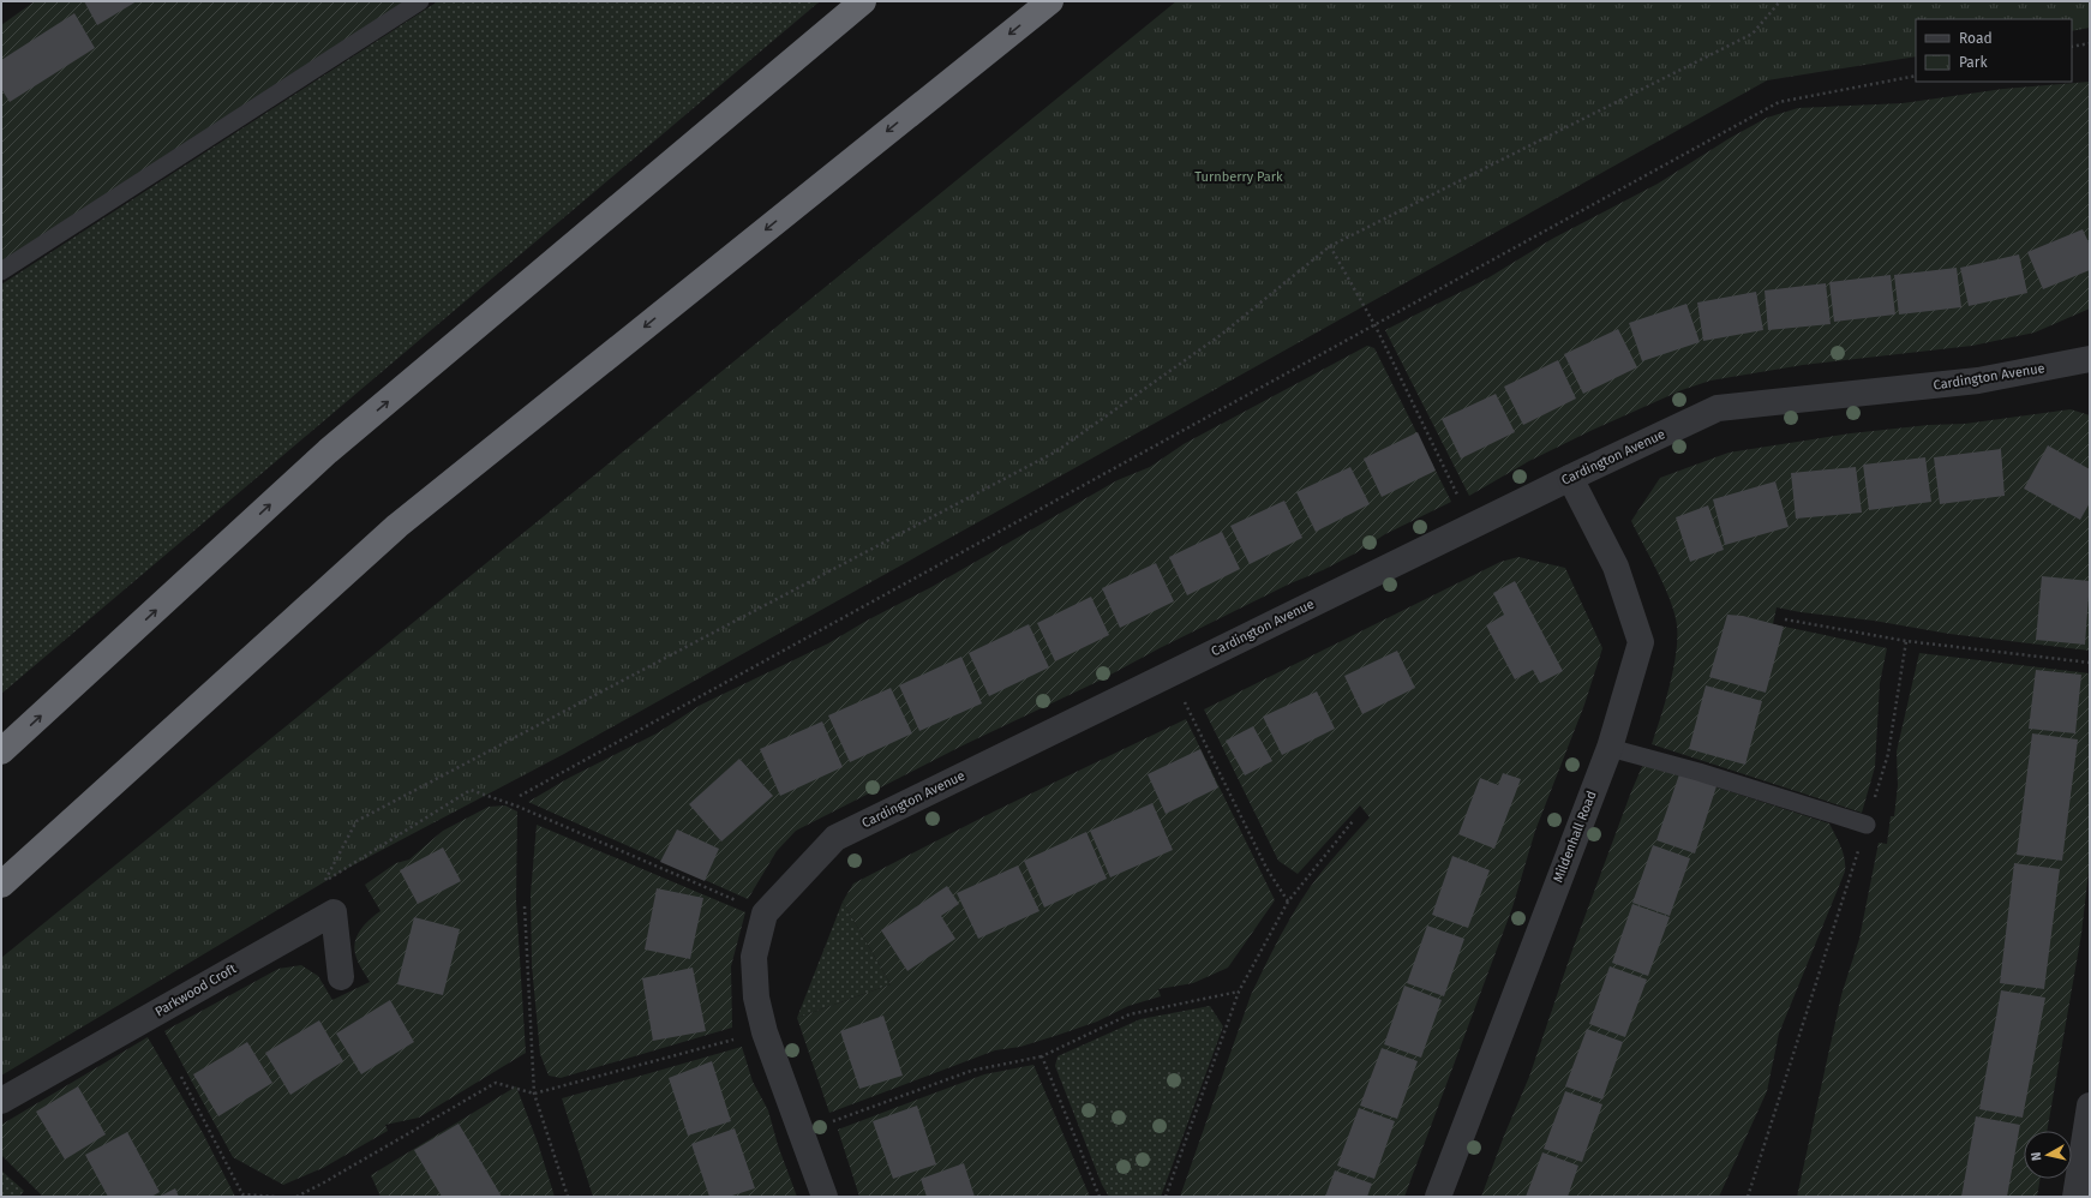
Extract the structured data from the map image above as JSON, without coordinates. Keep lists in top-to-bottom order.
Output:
{
  "streets": {
    "street": ["Cardington Avenue", "Mildenhall Road", "Parkwood Croft"]
  },
  "crossings": [
    ["Cardington Avenue", "Mildenhall Road"]
  ],
  "parks": ["Turnberry Park"],
  "legend": ["Road", "Park"],
  "north": "left"
}
